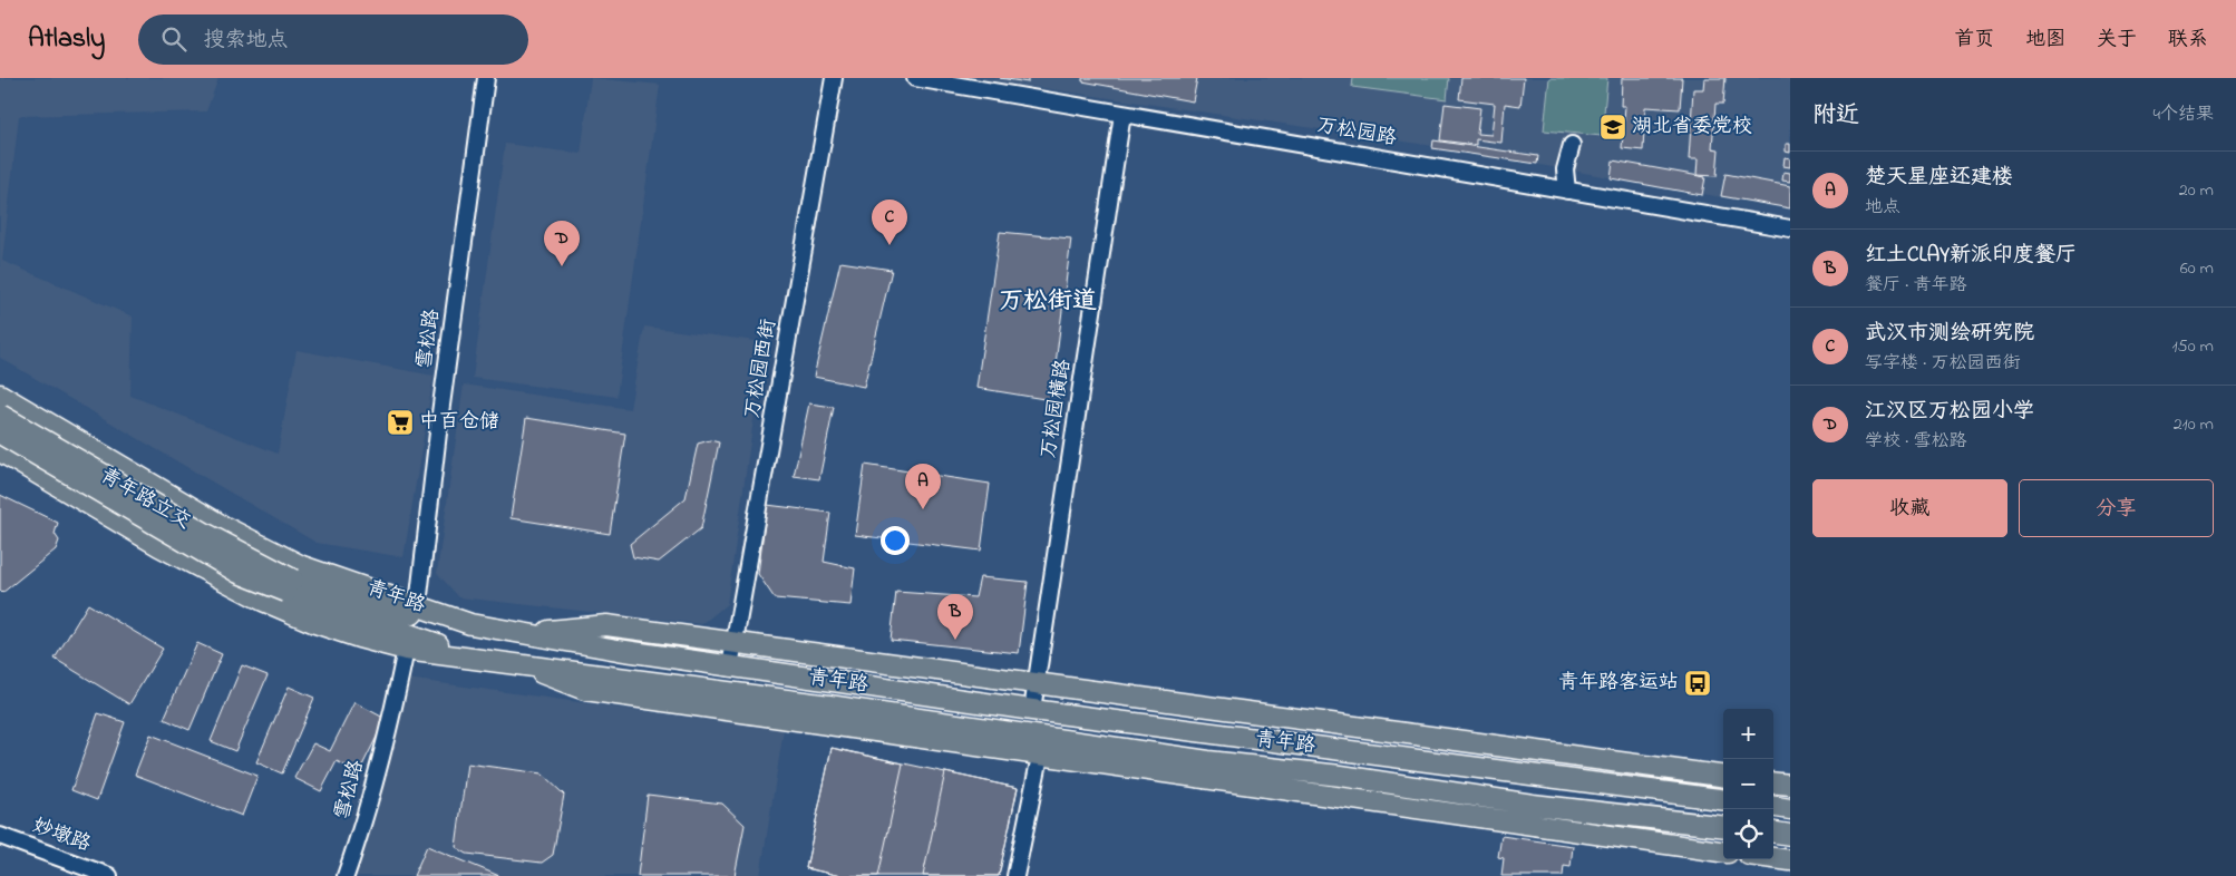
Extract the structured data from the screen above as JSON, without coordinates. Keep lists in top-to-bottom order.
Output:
{
  "streets": {
    "main road": ["青年路立交", "青年路"],
    "street": [
      "万松园路",
      "雪松路",
      "万松园西街",
      "万松园横路",
      "妙墩路"
    ]
  },
  "crossings": [
    ["万松园路", "万松园横路"],
    ["雪松路", "青年路"],
    ["万松园西街", "青年路"],
    ["万松园横路", "青年路"]
  ],
  "districts": ["万松街道"],
  "places": {
    "school or university": ["湖北省委党校"],
    "supermarket": ["中百仓储"],
    "bus stop": ["青年路客运站"]
  },
  "page": {
    "header": "Atlasly",
    "search": "搜索地点",
    "nav": [
      "首页",
      "地图",
      "关于",
      "联系"
    ],
    "heading": ["附近", "4个结果"],
    "list": [
      {
        "mark": "A",
        "name": "楚天星座还建楼",
        "note": "地点",
        "value": "20 m"
      },
      {
        "mark": "B",
        "name": "红土CLAY新派印度餐厅",
        "note": "餐厅 · 青年路",
        "value": "60 m"
      },
      {
        "mark": "C",
        "name": "武汉市测绘研究院",
        "note": "写字楼 · 万松园西街",
        "value": "150 m"
      },
      {
        "mark": "D",
        "name": "江汉区万松园小学",
        "note": "学校 · 雪松路",
        "value": "210 m"
      }
    ],
    "pins": [
      "C",
      "D",
      "A",
      "B"
    ],
    "buttons": ["收藏", "分享"],
    "map_buttons": ["+", "−"]
  }
}
